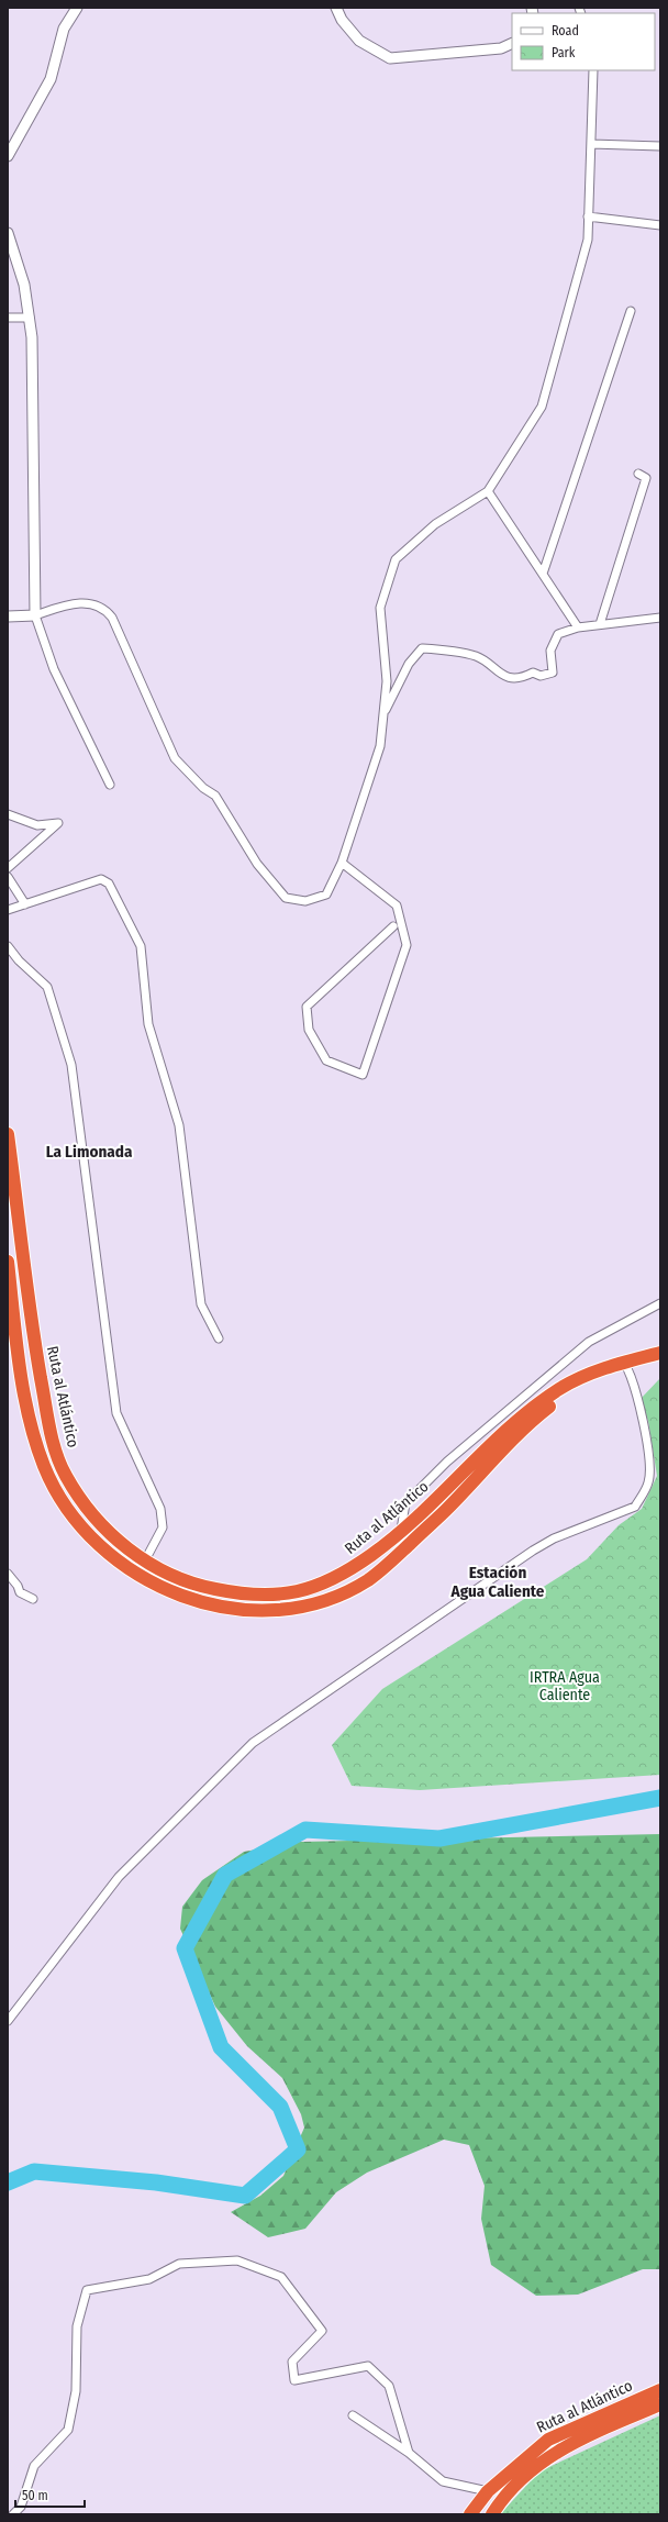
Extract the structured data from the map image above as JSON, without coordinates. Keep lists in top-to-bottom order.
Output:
{
  "streets": {
    "highway": ["Ruta al Atlántico"]
  },
  "districts": ["La Limonada", "Estación Agua Caliente"],
  "parks": ["IRTRA Agua Caliente"],
  "legend": ["Road", "Park"],
  "scale_bar": "50 m"
}
